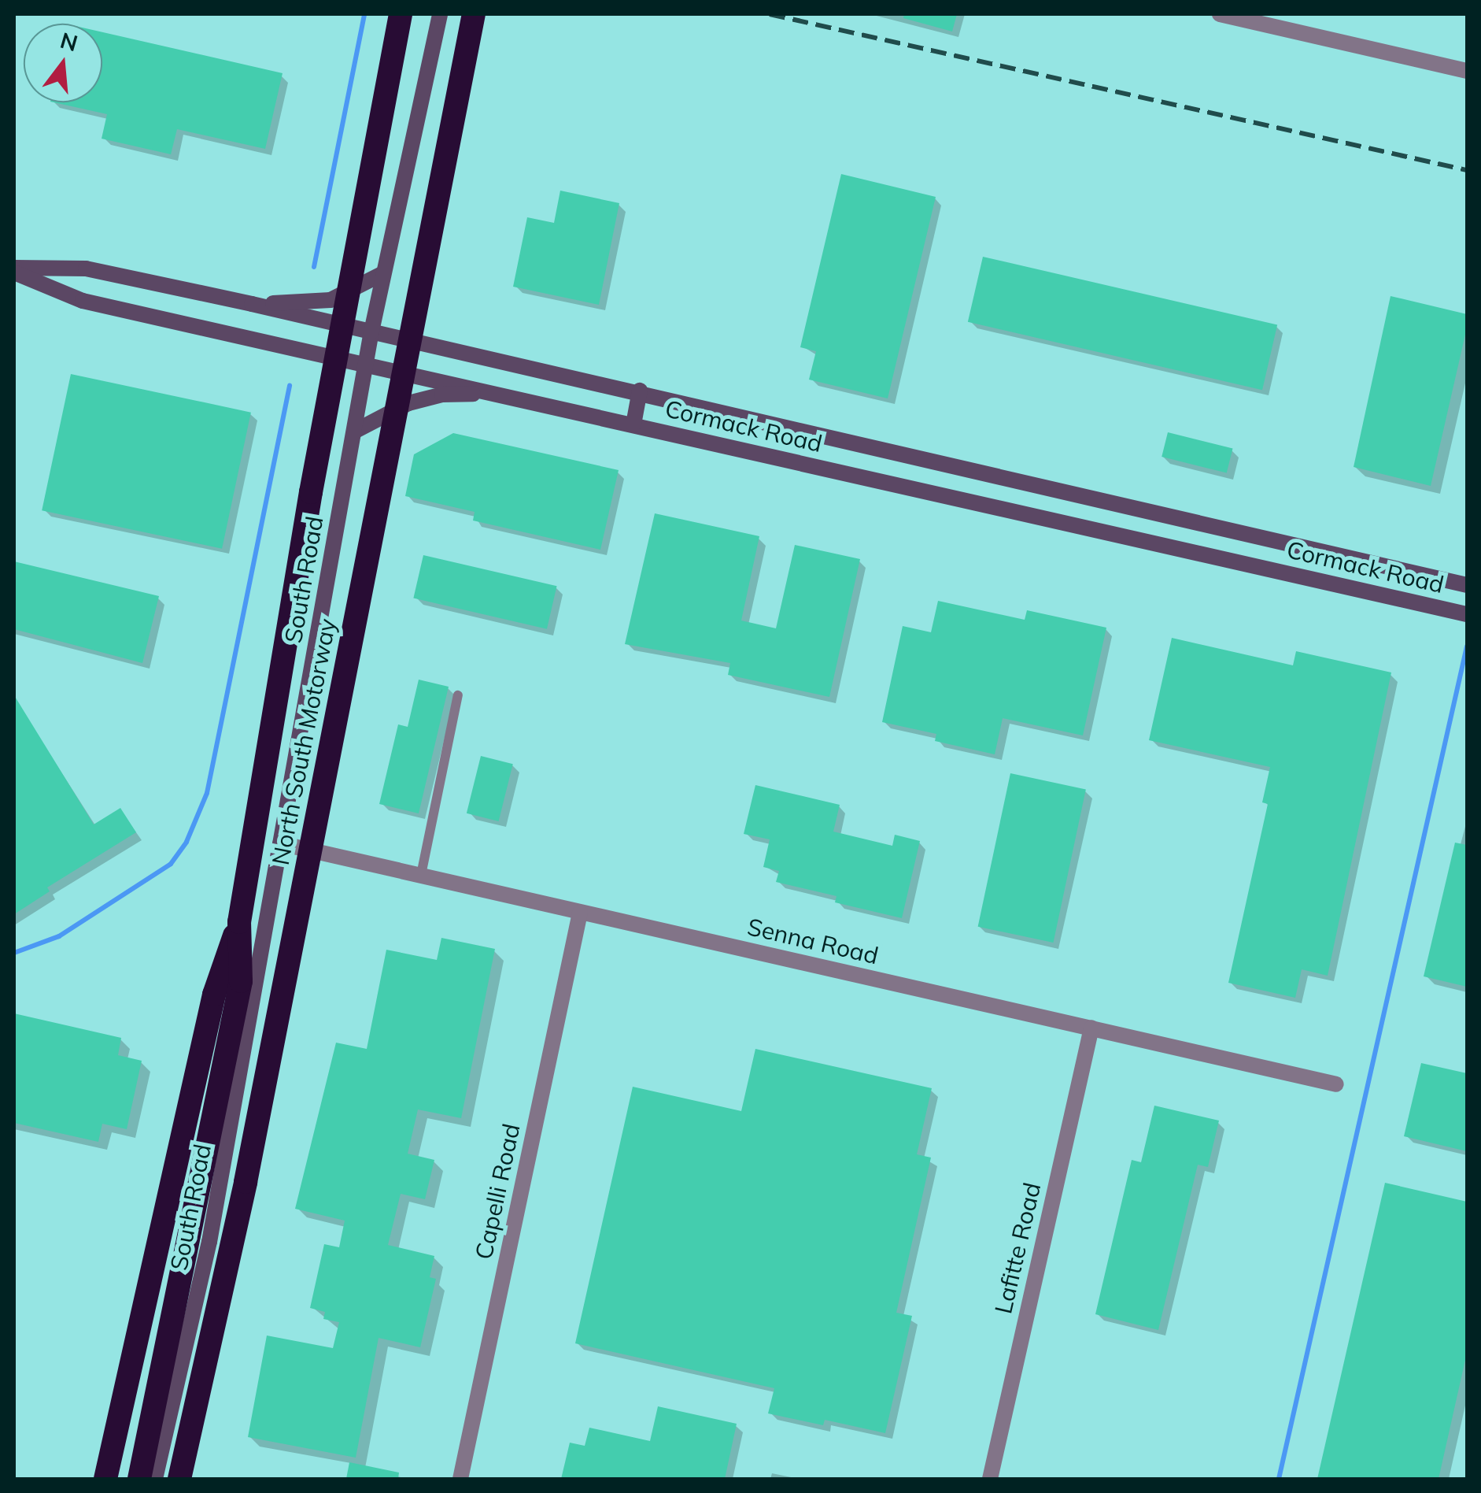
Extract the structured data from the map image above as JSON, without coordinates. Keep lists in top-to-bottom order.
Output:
{
  "streets": {
    "highway": ["North South Motorway"],
    "street": [
      "Cormack Road",
      "South Road",
      "Senna Road",
      "Capelli Road",
      "Lafitte Road"
    ]
  },
  "crossings": [
    ["Cormack Road", "South Road"],
    ["South Road", "Senna Road"],
    ["Senna Road", "Capelli Road"],
    ["Senna Road", "Lafitte Road"]
  ],
  "north": "top"
}
